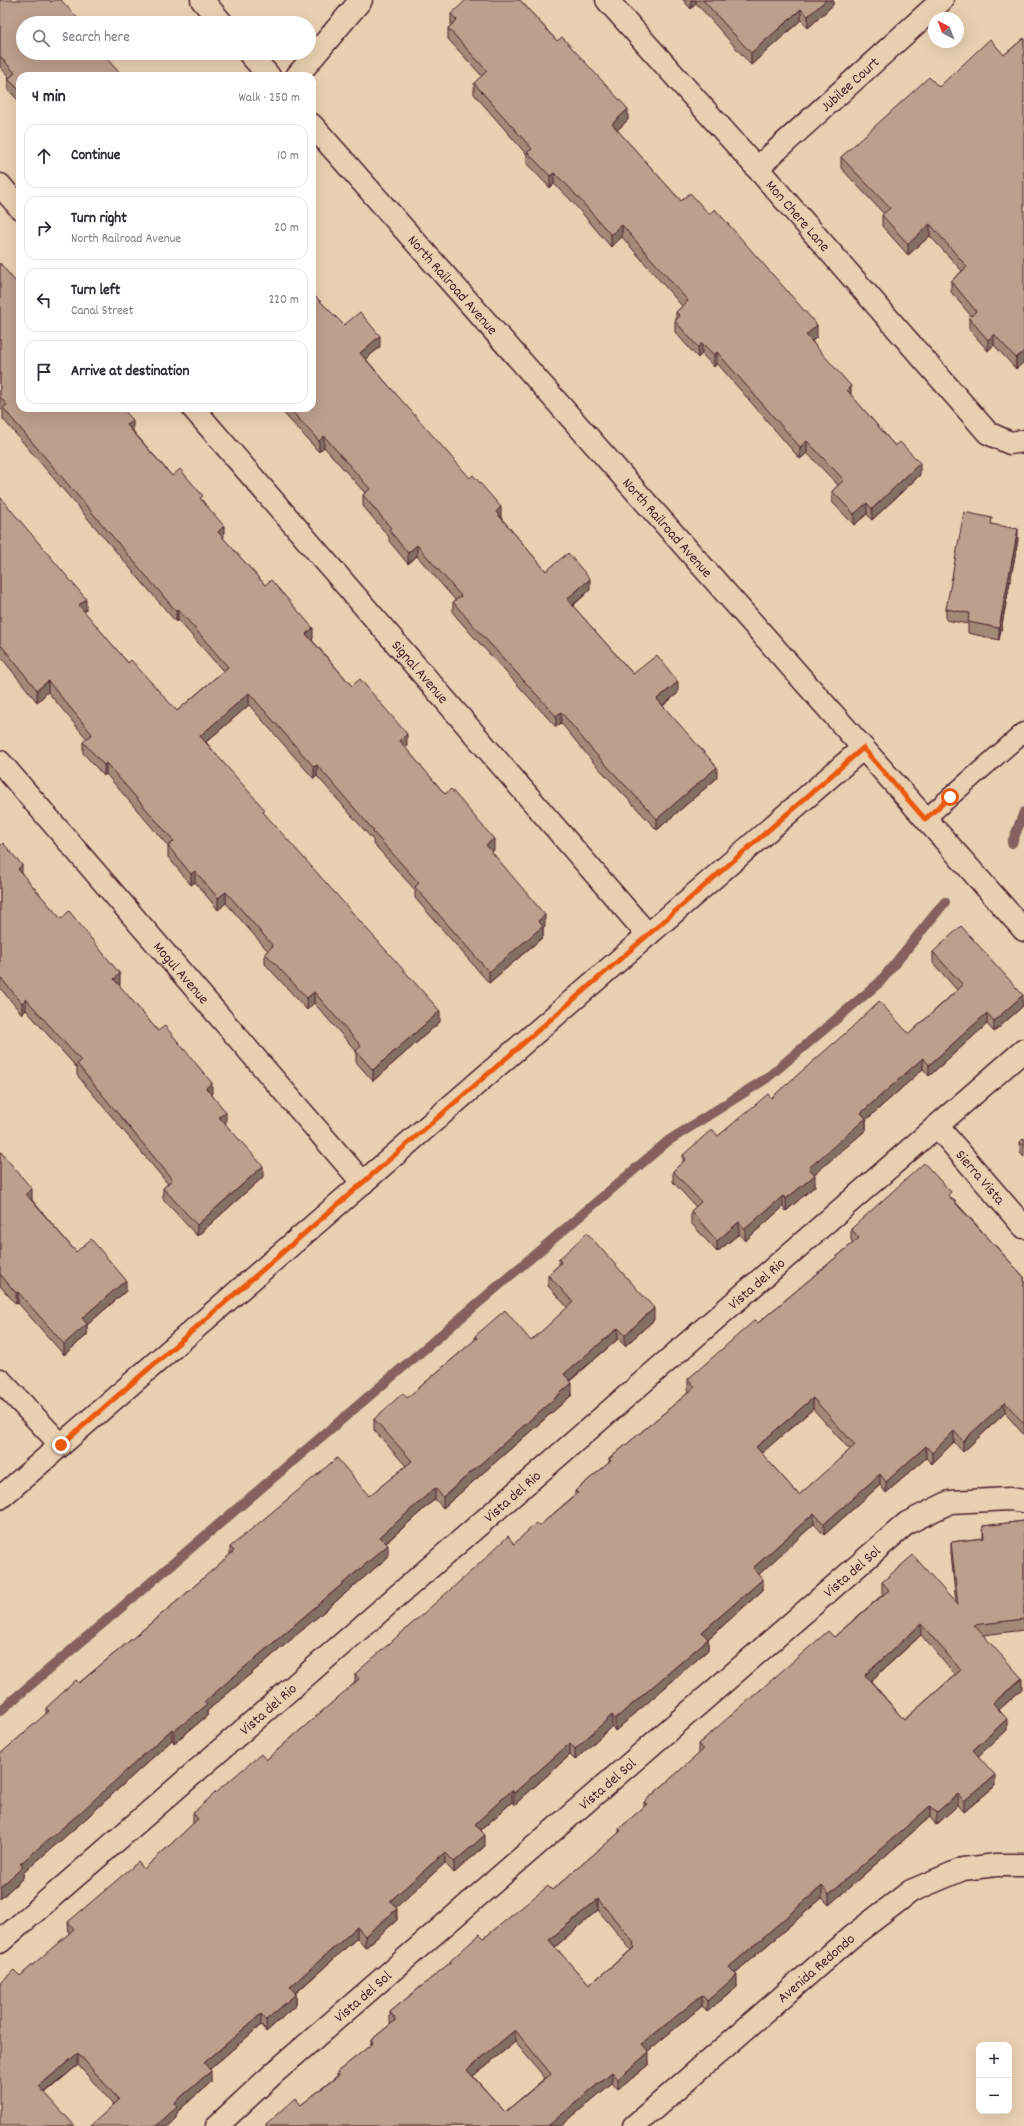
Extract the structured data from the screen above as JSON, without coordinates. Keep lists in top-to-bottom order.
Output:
{
  "streets": {
    "street": [
      "Jubilee Court",
      "Mon Chere Lane",
      "North Railroad Avenue",
      "Signal Avenue",
      "Mogul Avenue",
      "Sierra Vista",
      "Vista del Rio",
      "Vista del Sol",
      "Avenida Redondo"
    ]
  },
  "crossings": [
    ["Jubilee Court", "Mon Chere Lane"],
    ["Sierra Vista", "Vista del Rio"]
  ],
  "north": "top left",
  "page": {
    "search": "Search here",
    "heading": ["4 min", "Walk · 250 m"],
    "list": [
      ["Continue", "10 m"],
      ["Turn right", "North Railroad Avenue", "20 m"],
      ["Turn left", "Canal Street", "220 m"],
      "Arrive at destination"
    ],
    "map_buttons": ["+", "−"]
  }
}
